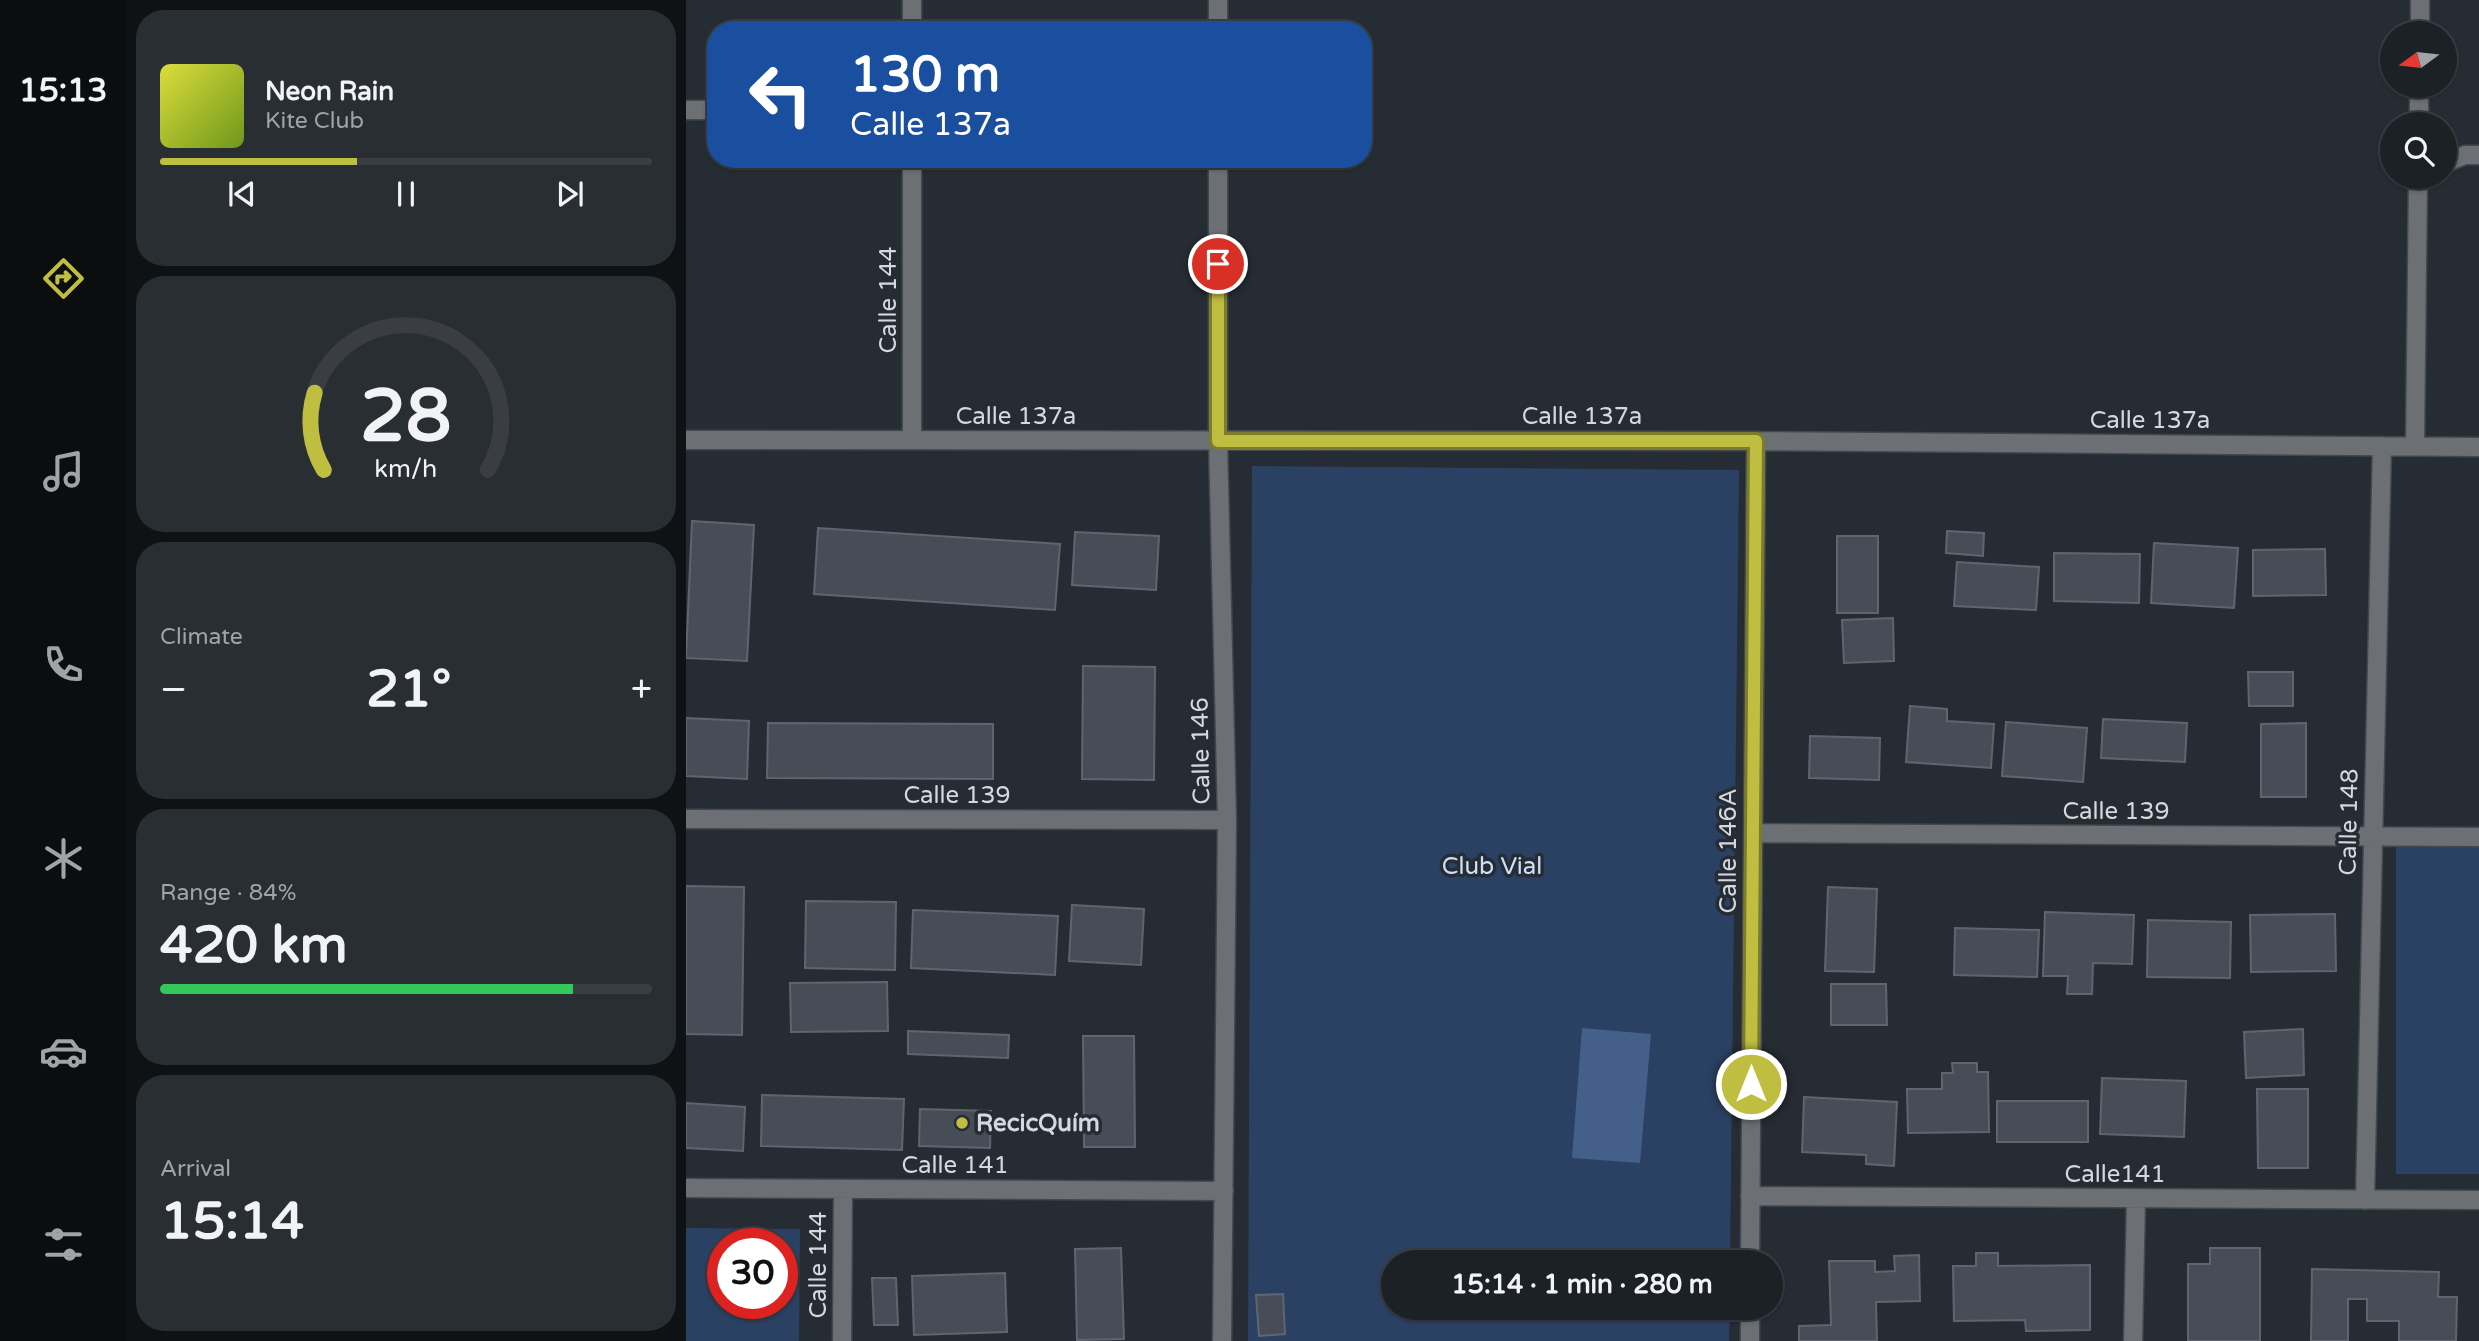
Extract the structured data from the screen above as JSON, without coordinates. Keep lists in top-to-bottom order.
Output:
{
  "streets": {
    "street": [
      "Calle 144",
      "Calle 137a",
      "Calle 146",
      "Calle 139",
      "Calle 148",
      "Calle 146A",
      "Calle 141",
      "Calle141"
    ]
  },
  "crossings": [
    ["Calle 144", "Calle 137a"],
    ["Calle 144", "Calle 141"],
    ["Calle 137a", "Calle 146"],
    ["Calle 137a", "Calle 148"],
    ["Calle 137a", "Calle 146A"],
    ["Calle 146", "Calle 139"],
    ["Calle 146", "Calle 141"],
    ["Calle 139", "Calle 148"],
    ["Calle 139", "Calle 146A"],
    ["Calle 148", "Calle141"],
    ["Calle 146A", "Calle141"]
  ],
  "parks": ["Club Vial"],
  "places": ["RecicQuím"],
  "north": "left",
  "page": {
    "tabs": "15:13",
    "turn": ["130 m", "Calle 137a"],
    "song": ["Neon Rain", "Kite Club"],
    "tile": [
      "Climate",
      ["Range · 84%", "420 km"],
      ["Arrival", "15:14"]
    ],
    "heat": ["−", "21°", "+"],
    "limit": "30",
    "trip": "15:14 · 1 min · 280 m",
    "gauge": ["28", "km/h"]
  }
}
